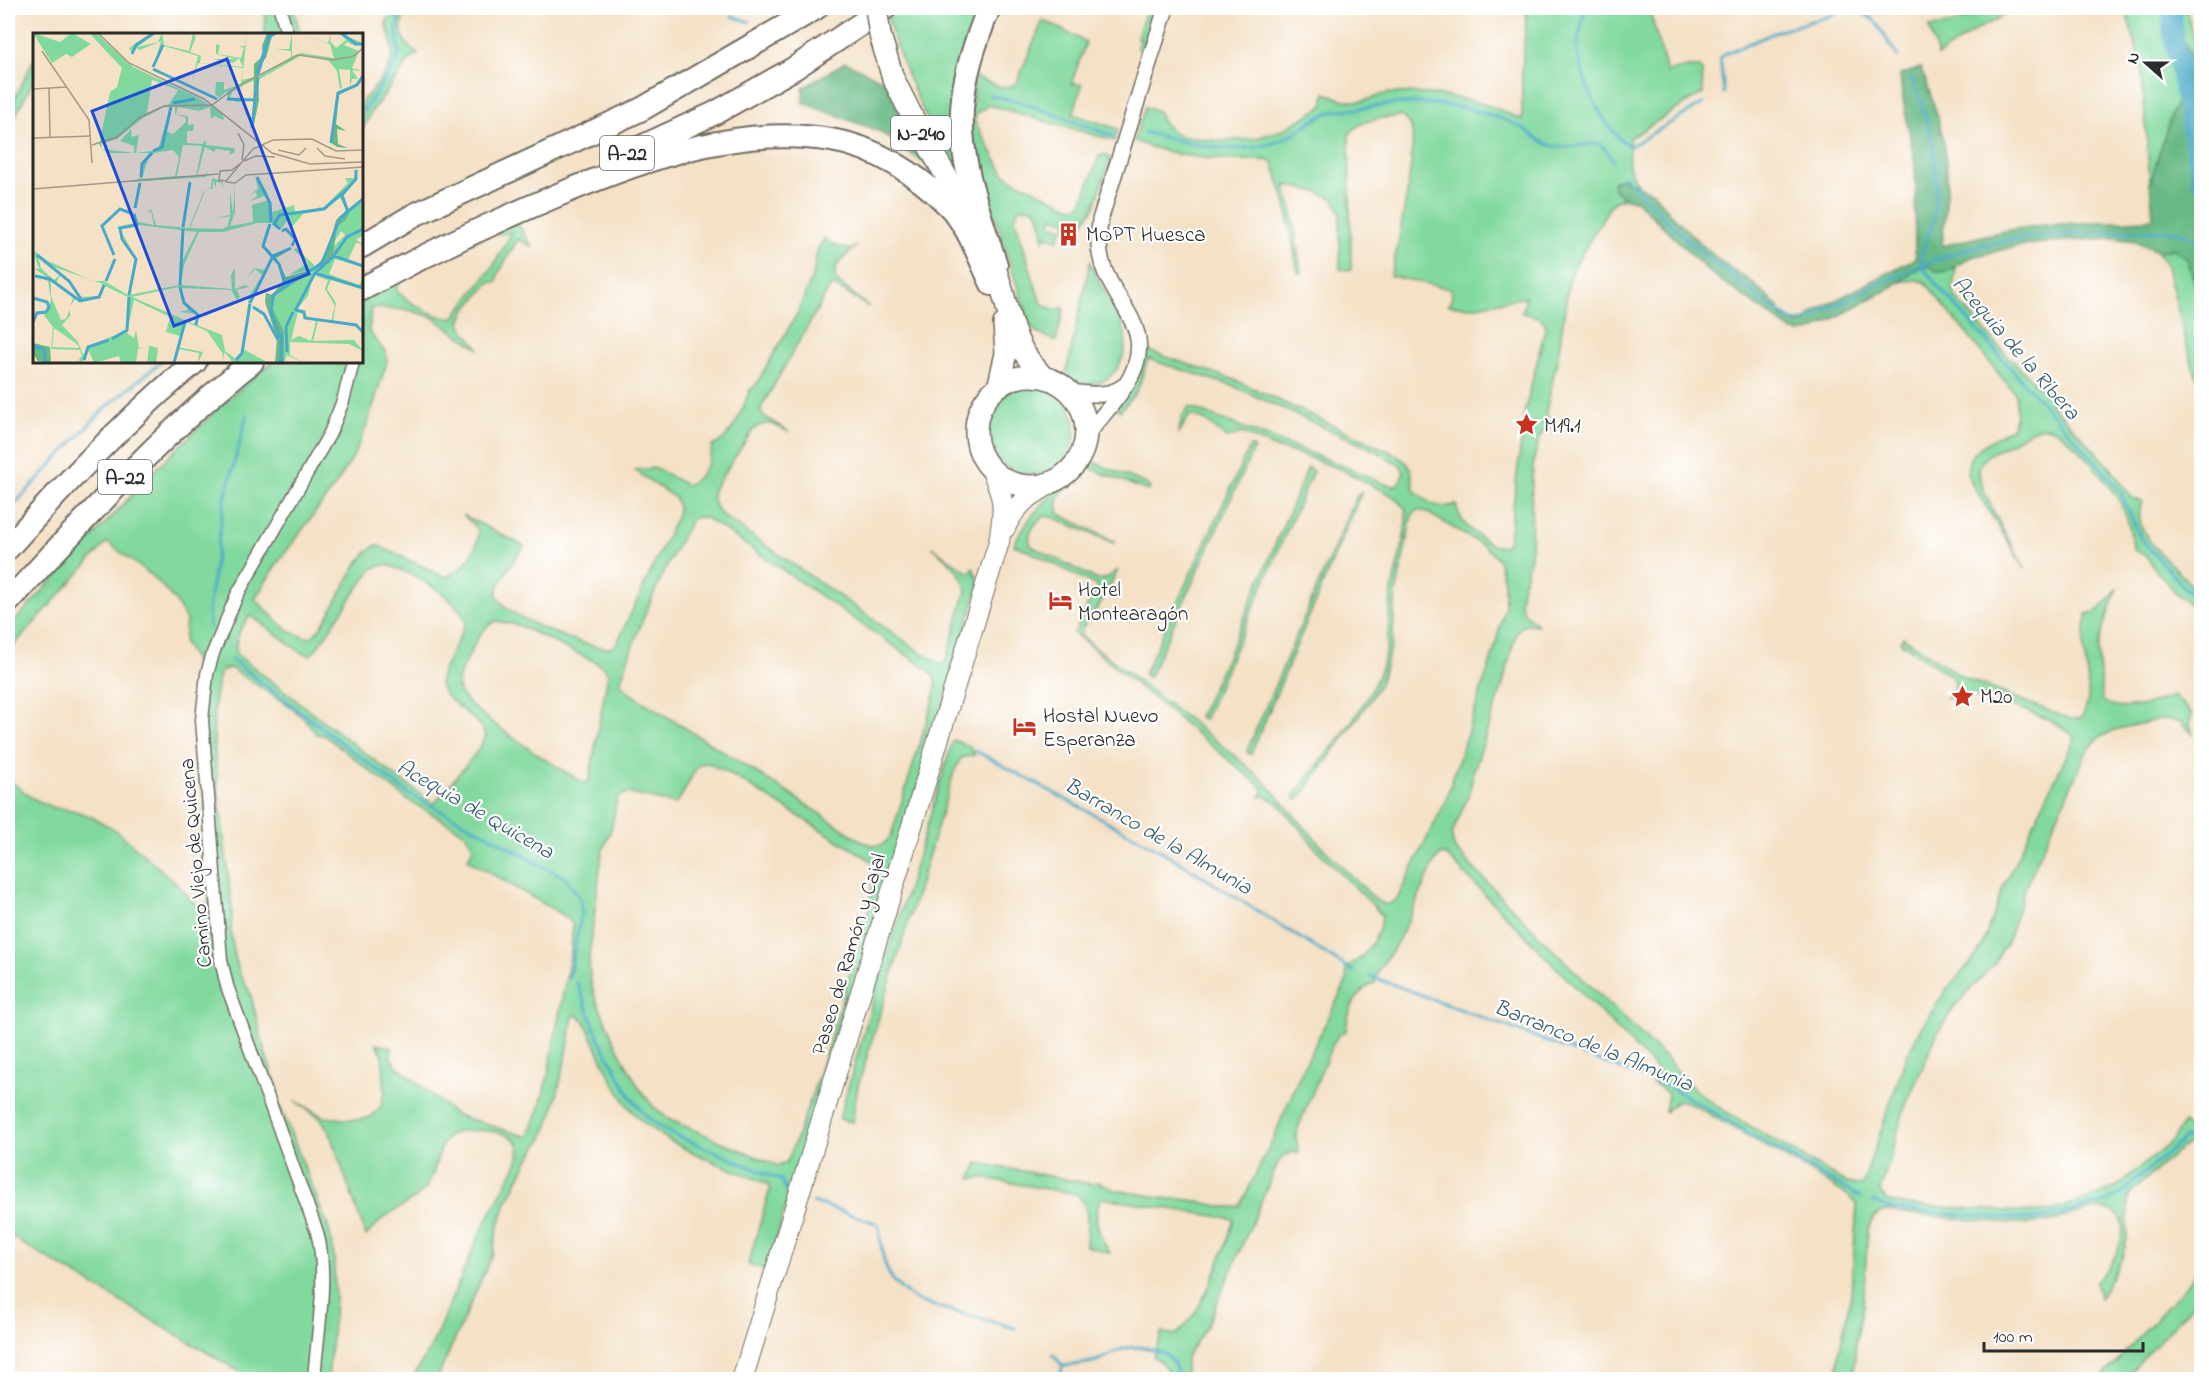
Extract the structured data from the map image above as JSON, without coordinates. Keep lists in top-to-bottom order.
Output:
{
  "streets": {
    "highway": ["N-240", "A-22"],
    "main road": ["Paseo de Ramón y Cajal"],
    "street": ["Camino Viejo de Quicena"]
  },
  "water": ["Acequia de la Ribera", "Acequia de Quicena", "Barranco de la Almunia"],
  "places": {
    "building": ["MOPT Huesca"],
    "place": ["M19.1", "M20"],
    "hotel": ["Hotel Montearagón", "Hostal Nuevo Esperanza"]
  },
  "scale_bar": "100 m",
  "north": "left"
}
